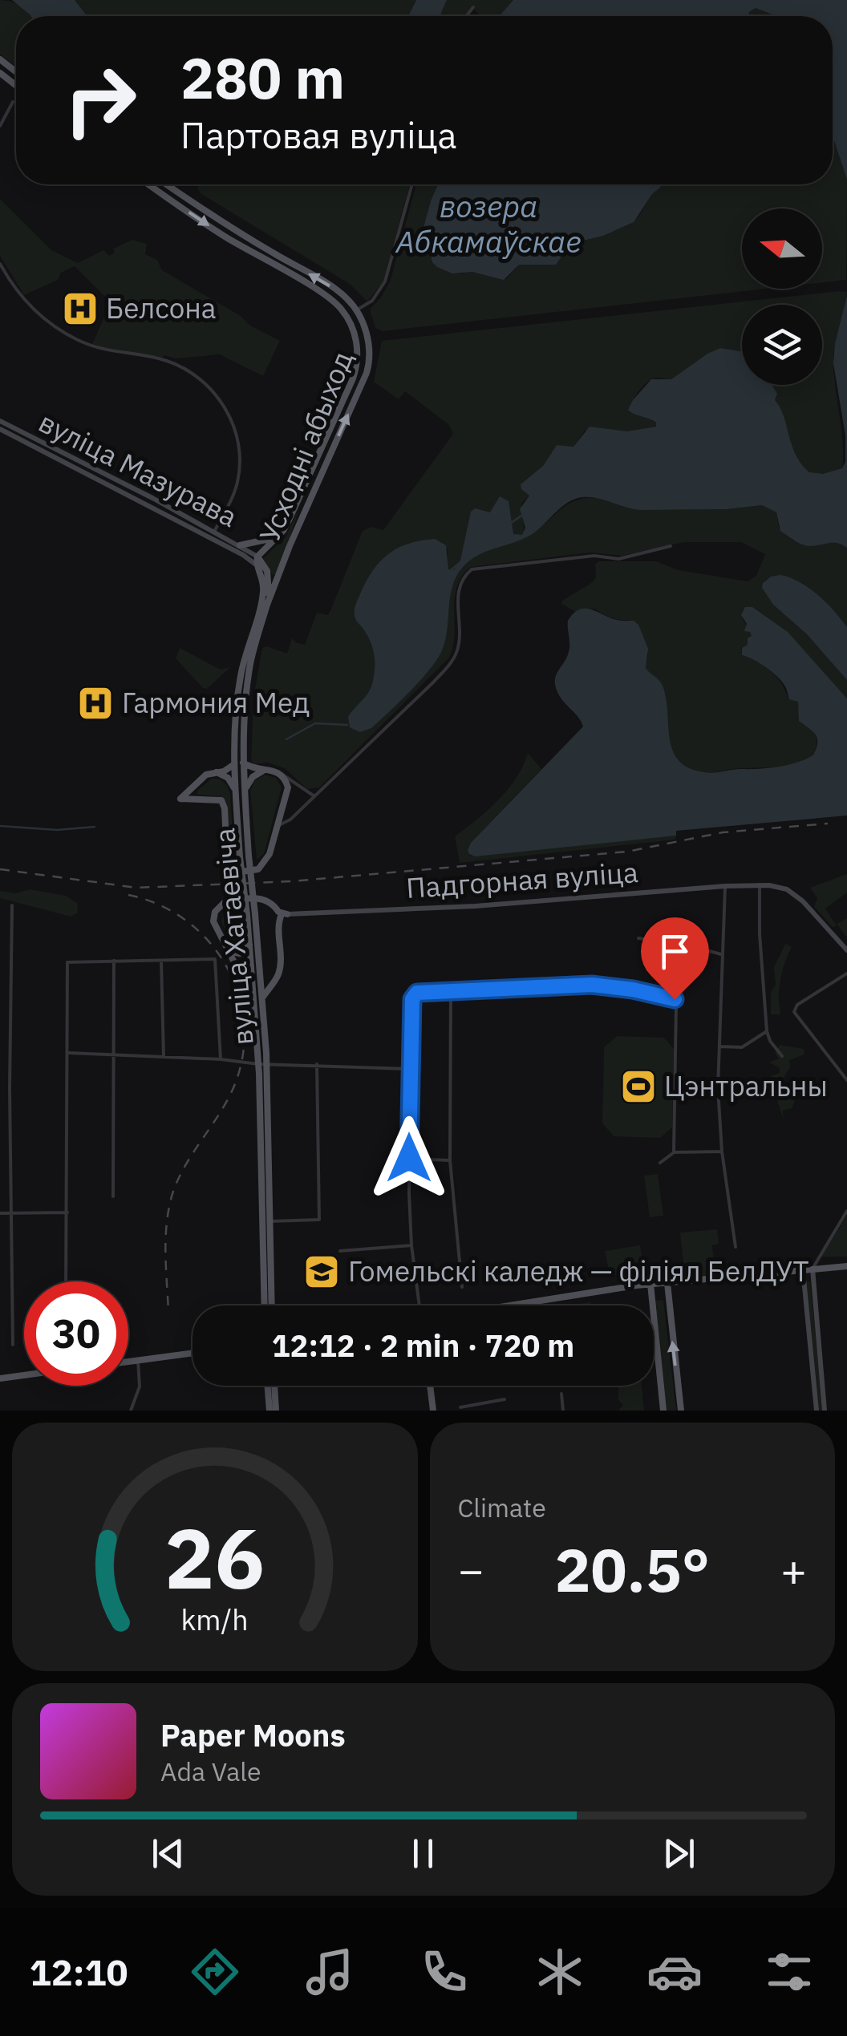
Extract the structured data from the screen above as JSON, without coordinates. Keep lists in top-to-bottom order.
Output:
{
  "streets": {
    "main road": ["Усходні абыход", "вуліца Хатаевіча"],
    "street": ["вуліца Мазурава", "Падгорная вуліца"]
  },
  "crossings": [
    ["Усходні абыход", "вуліца Мазурава"],
    ["Усходні абыход", "вуліца Хатаевіча"],
    ["вуліца Мазурава", "вуліца Хатаевіча"]
  ],
  "water": ["возера Абкамаўскае"],
  "places": {
    "hospital": ["Белсона", "Гармония Мед"],
    "sports": ["Цэнтральны"],
    "school or university": ["Гомельскі каледж — філіял БелДУТ"]
  },
  "north": "left",
  "page": {
    "turn": ["280 m", "Партовая вуліца"],
    "limit": "30",
    "trip": "12:12 · 2 min · 720 m",
    "tile": "Climate",
    "heat": ["−", "20.5°", "+"],
    "song": ["Paper Moons", "Ada Vale"],
    "tabs": "12:10",
    "gauge": ["26", "km/h"]
  }
}
